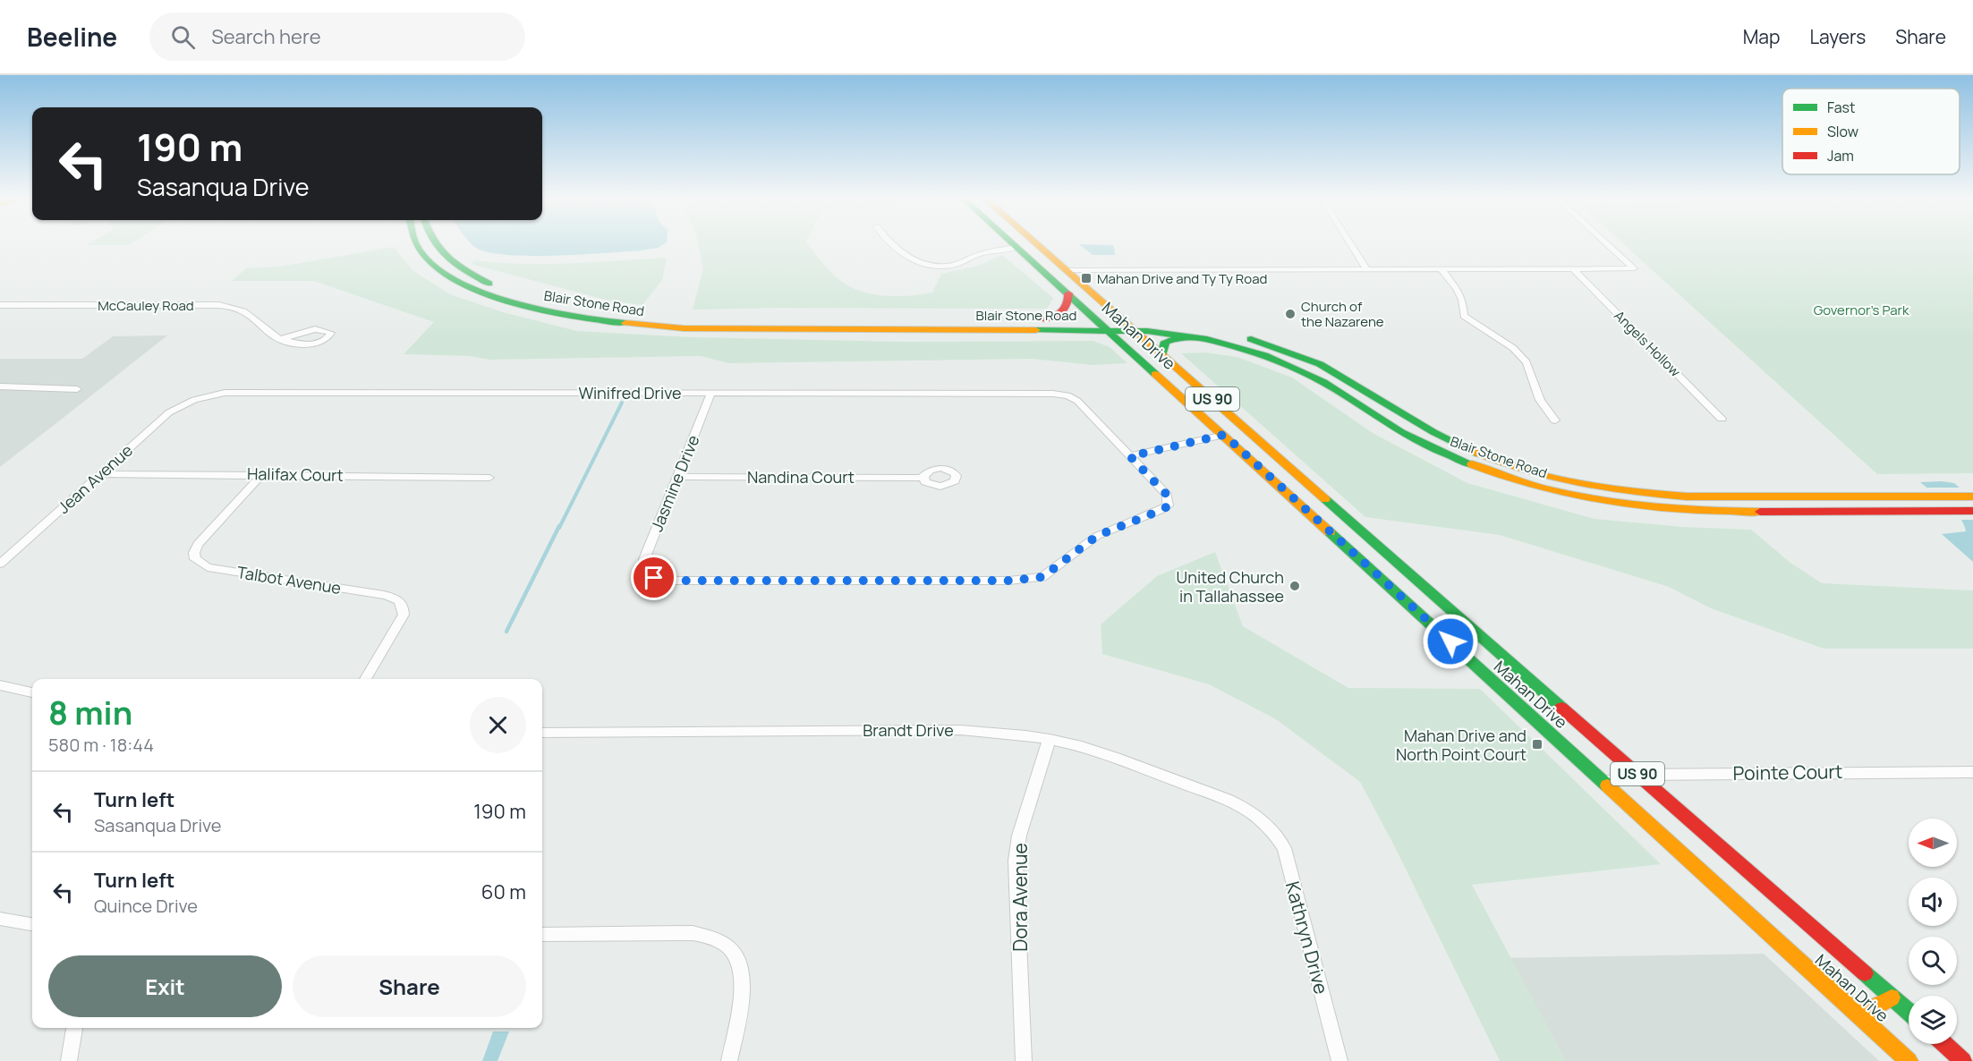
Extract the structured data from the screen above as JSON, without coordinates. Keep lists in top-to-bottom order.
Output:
{
  "streets": {
    "main road": ["Blair Stone Road", "Mahan Drive", "US 90"],
    "street": [
      "McCauley Road",
      "Angels Hollow",
      "Winifred Drive",
      "Halifax Court",
      "Nandina Court",
      "Jean Avenue",
      "Jasmine Drive",
      "Talbot Avenue",
      "Brandt Drive",
      "Pointe Court",
      "Dora Avenue",
      "Kathryn Drive"
    ]
  },
  "crossings": [
    ["Blair Stone Road", "Mahan Drive"],
    ["Mahan Drive", "Pointe Court"],
    ["Winifred Drive", "Jean Avenue"],
    ["Winifred Drive", "Jasmine Drive"],
    ["Halifax Court", "Jean Avenue"],
    ["Halifax Court", "Talbot Avenue"],
    ["Nandina Court", "Jasmine Drive"],
    ["Brandt Drive", "Dora Avenue"],
    ["Brandt Drive", "Kathryn Drive"]
  ],
  "parks": ["Governor's Park"],
  "places": {
    "transit": ["Mahan Drive and Ty Ty Road", "Mahan Drive and North Point Court"],
    "other": ["Church of the Nazarene", "United Church in Tallahassee"]
  },
  "legend": ["Fast", "Slow", "Jam"],
  "north": "left",
  "page": {
    "header": "Beeline",
    "search": "Search here",
    "nav": ["Map", "Layers", "Share"],
    "turn": ["190 m", "Sasanqua Drive"],
    "heading": ["8 min", "580 m · 18:44"],
    "list": [
      {
        "name": "Turn left",
        "note": "Sasanqua Drive",
        "value": "190 m"
      },
      {
        "name": "Turn left",
        "note": "Quince Drive",
        "value": "60 m"
      }
    ],
    "buttons": ["Exit", "Share"]
  }
}
